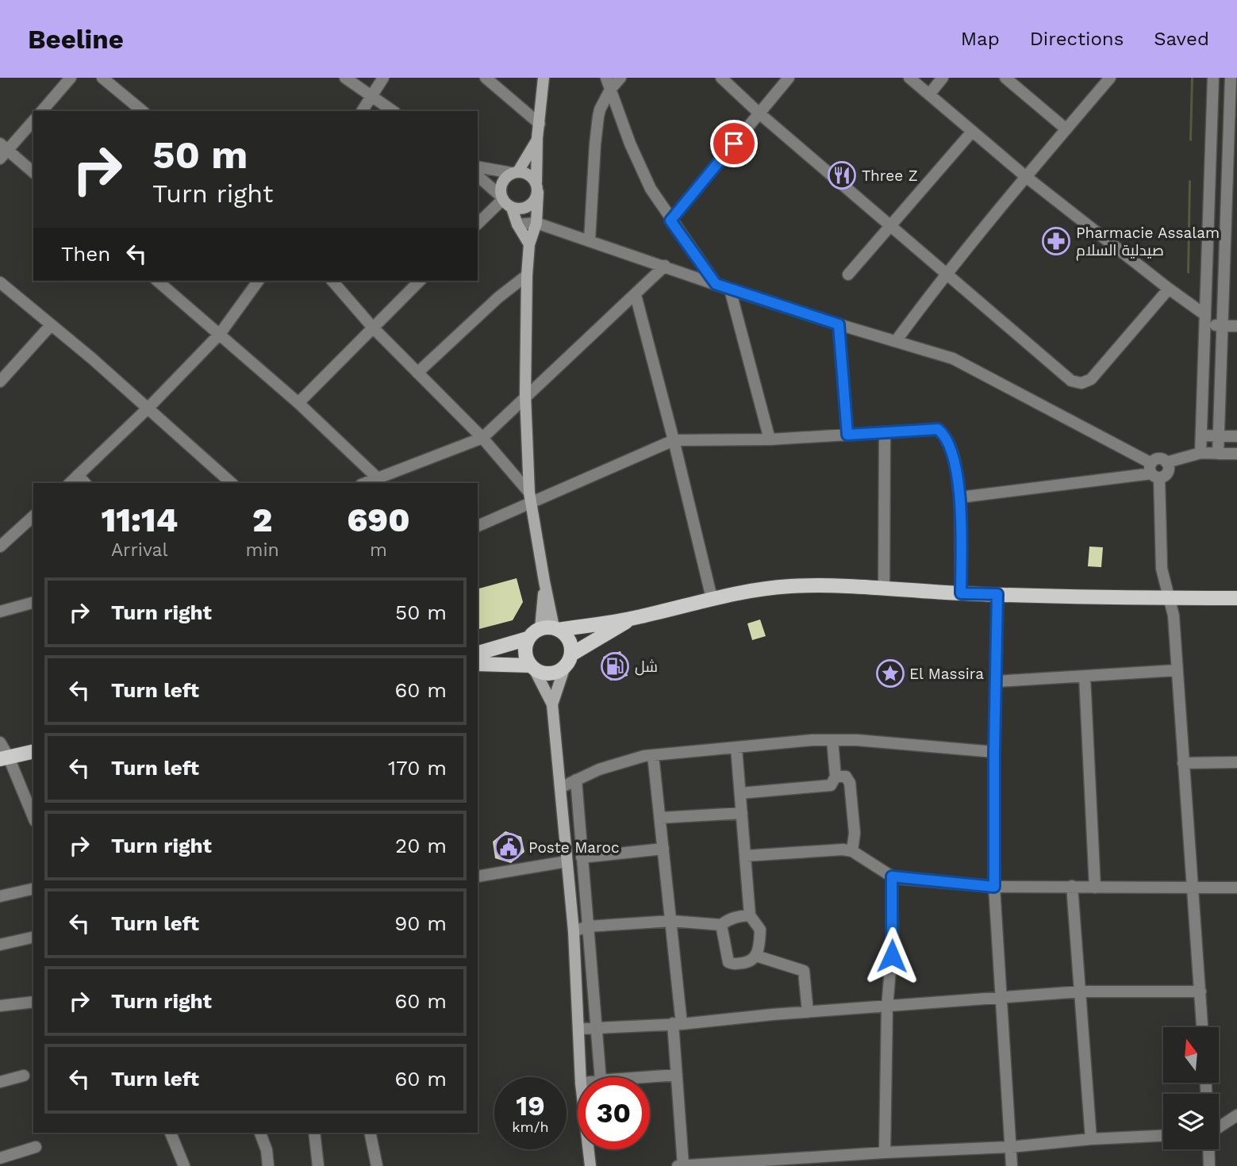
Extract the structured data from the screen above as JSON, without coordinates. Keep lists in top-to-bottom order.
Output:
{
  "places": {
    "restaurant": ["Three Z"],
    "pharmacy": ["Pharmacie Assalam صيدلية السلام"],
    "fuel station": ["شل"],
    "place": ["El Massira"],
    "public building": ["Poste Maroc"]
  },
  "north": "top",
  "page": {
    "header": "Beeline",
    "nav": ["Map", "Directions", "Saved"],
    "turn": ["50 m", "Turn right"],
    "then": "Then",
    "eta": [
      "11:14",
      "Arrival",
      "2",
      "min",
      "690",
      "m"
    ],
    "list": [
      {
        "name": "Turn right",
        "value": "50 m"
      },
      {
        "name": "Turn left",
        "value": "60 m"
      },
      {
        "name": "Turn left",
        "value": "170 m"
      },
      {
        "name": "Turn right",
        "value": "20 m"
      },
      {
        "name": "Turn left",
        "value": "90 m"
      },
      {
        "name": "Turn right",
        "value": "60 m"
      },
      {
        "name": "Turn left",
        "value": "60 m"
      }
    ],
    "speed": "19 km/h",
    "limit": "30"
  }
}
